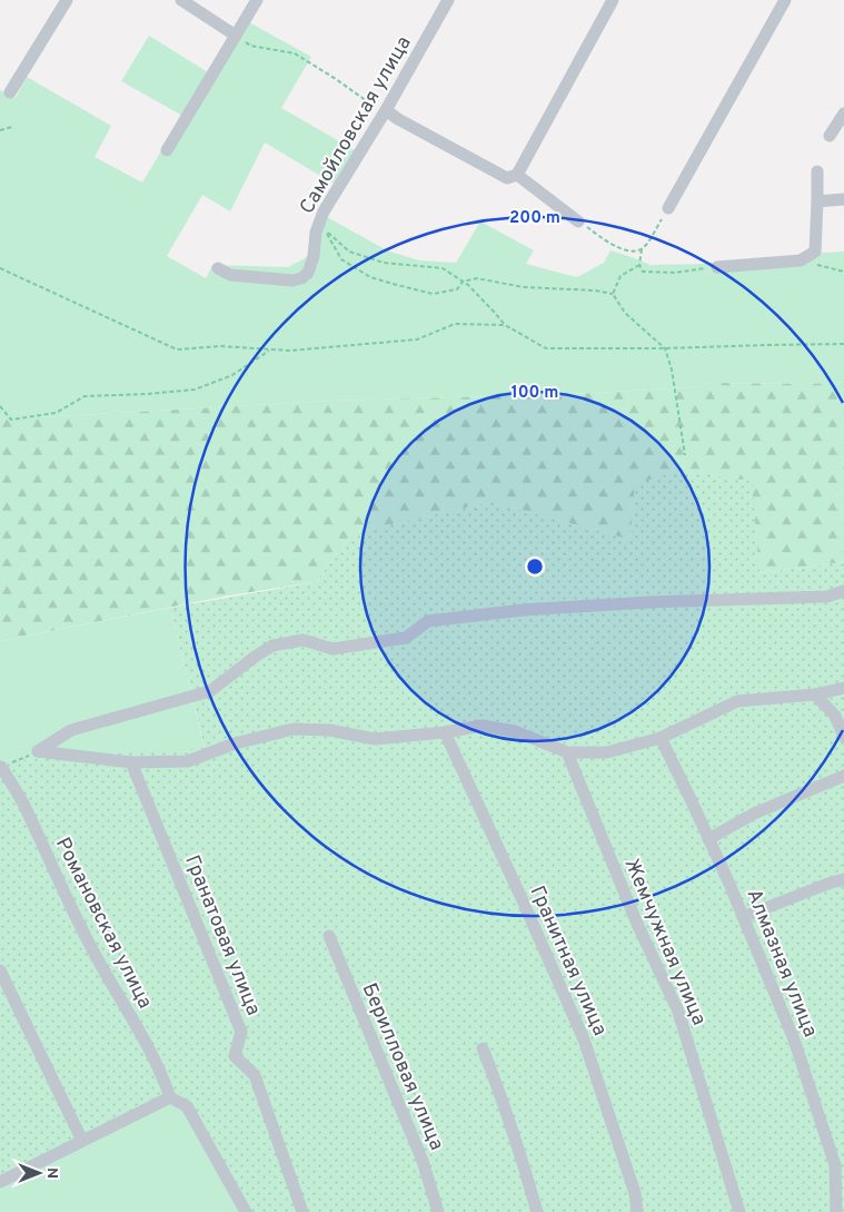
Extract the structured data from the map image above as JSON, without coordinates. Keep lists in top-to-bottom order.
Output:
{
  "streets": {
    "street": [
      "Самойловская улица",
      "Романовская улица",
      "Гранатовая улица",
      "Жемчужная улица",
      "Гранитная улица",
      "Алмазная улица",
      "Берилловая улица"
    ]
  },
  "north": "right",
  "rings": ["200 m", "100 m"]
}
